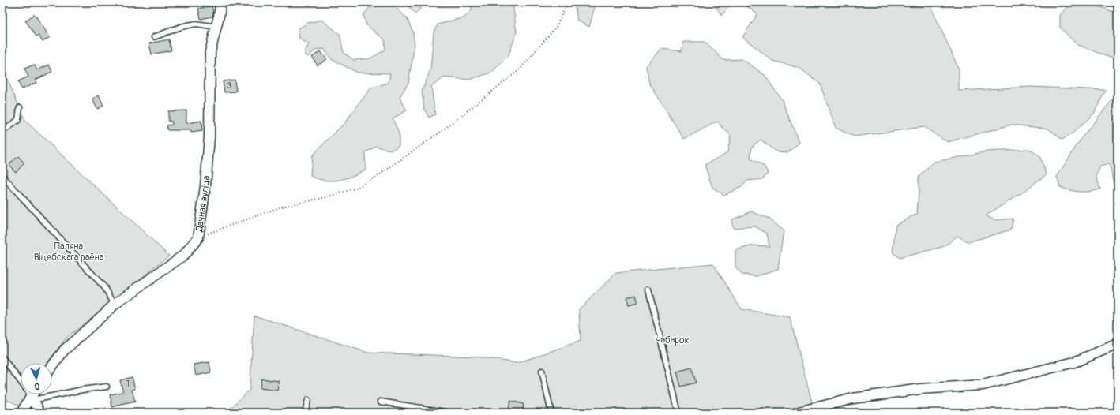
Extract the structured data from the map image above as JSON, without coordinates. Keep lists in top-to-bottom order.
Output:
{
  "streets": {
    "street": ["Дачная вуліца"]
  },
  "parks": ["Паляна Віцебскага раёна", "Чабарок"],
  "house_numbers": ["3", "1"],
  "north": "bottom"
}
